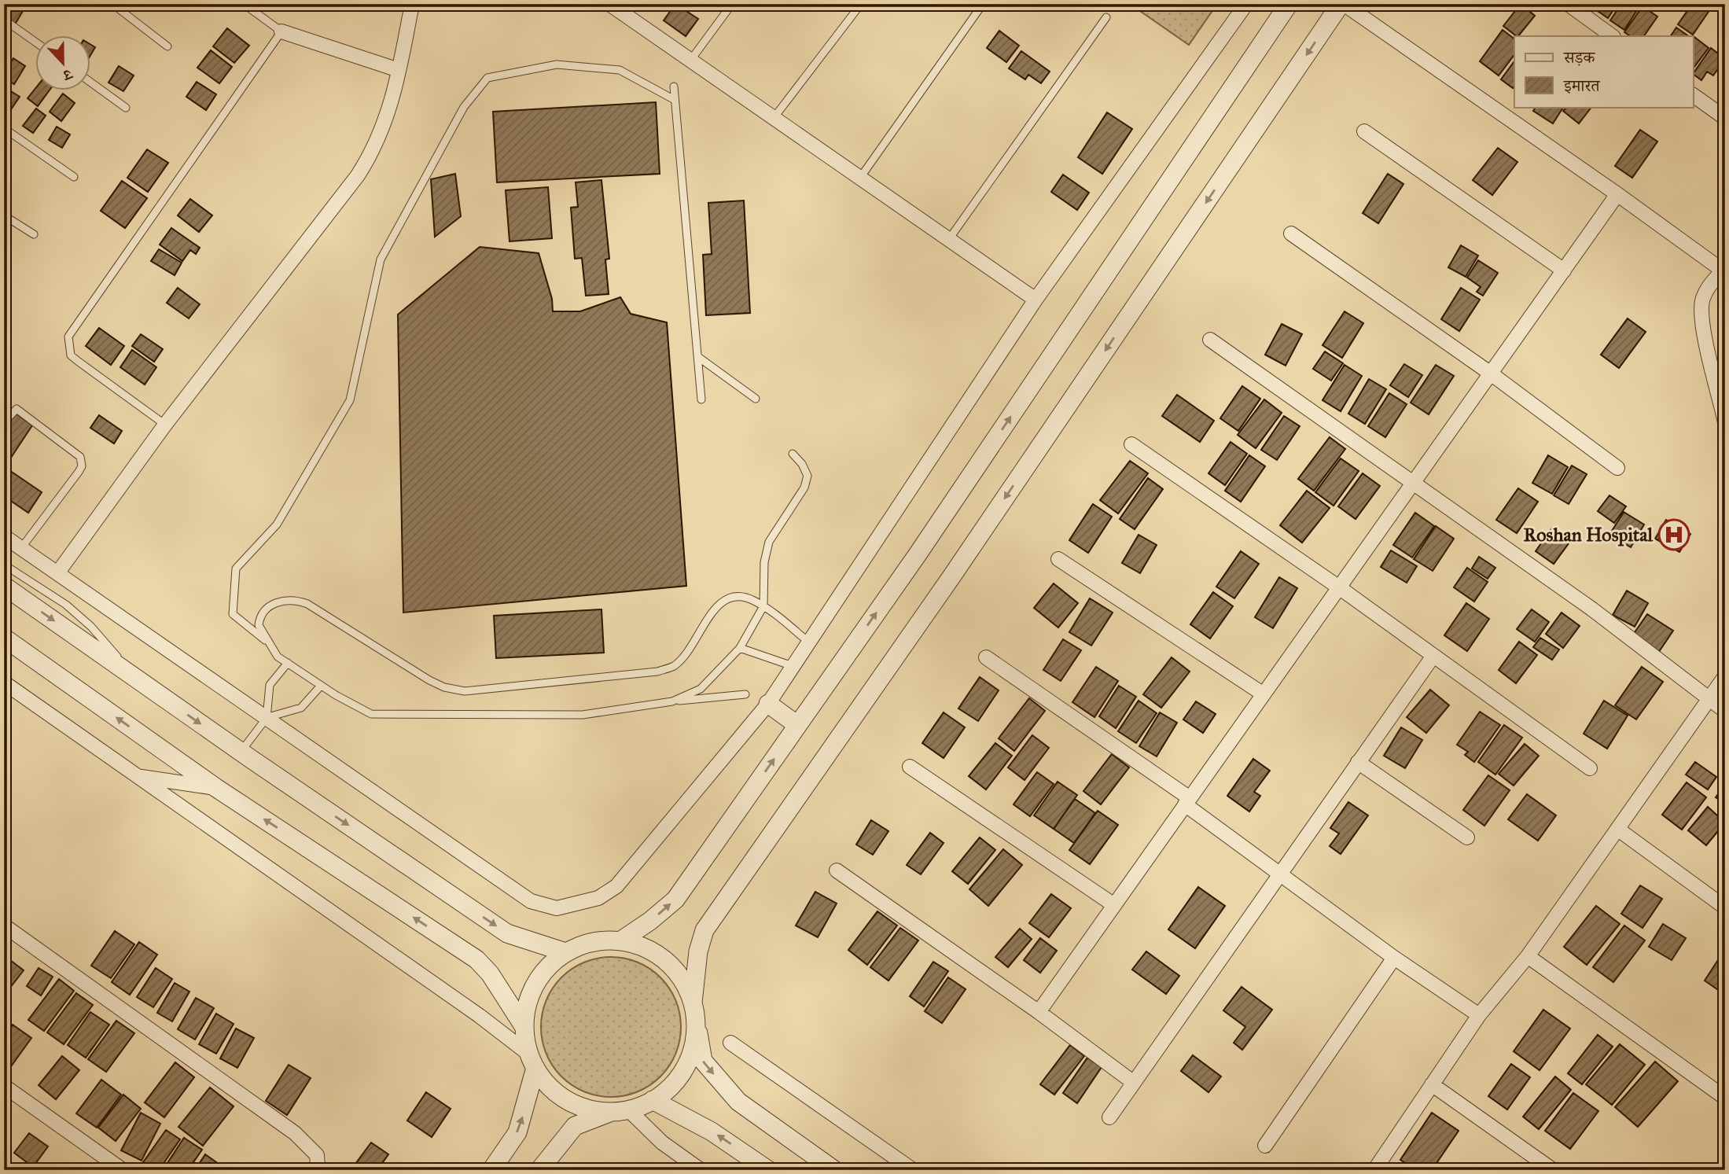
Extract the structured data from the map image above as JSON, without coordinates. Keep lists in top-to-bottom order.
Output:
{
  "places": {
    "hospital": ["Roshan Hospital"]
  },
  "legend": ["सड़क", "इमारत"],
  "north": "bottom"
}
